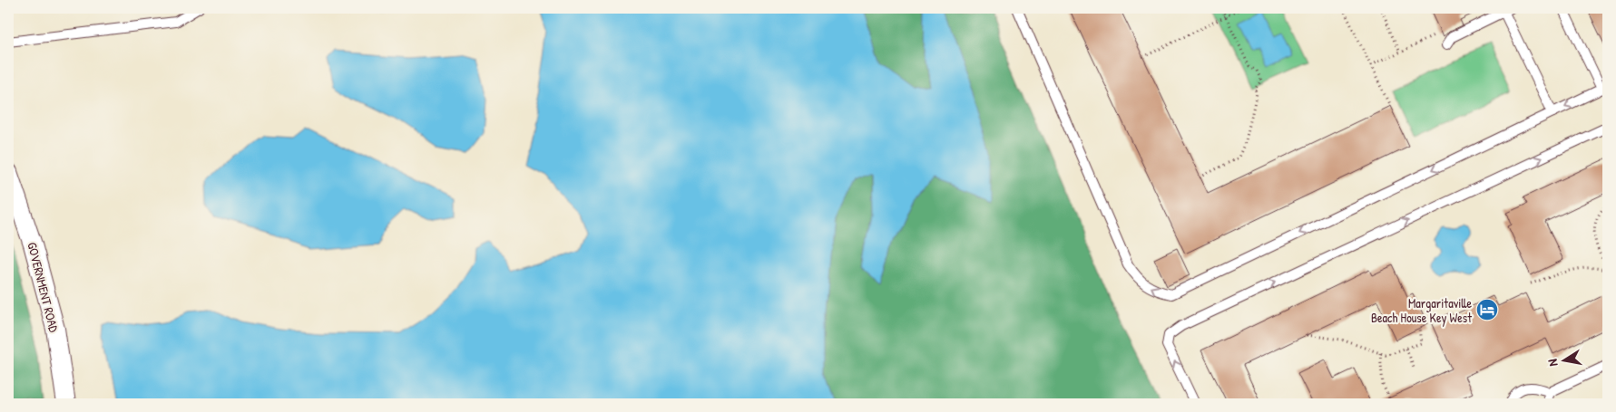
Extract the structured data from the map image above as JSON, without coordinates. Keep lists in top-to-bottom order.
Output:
{
  "streets": {
    "street": ["GOVERNMENT ROAD"]
  },
  "places": {
    "hotel": ["Margaritaville Beach House Key West"]
  },
  "north": "left"
}
